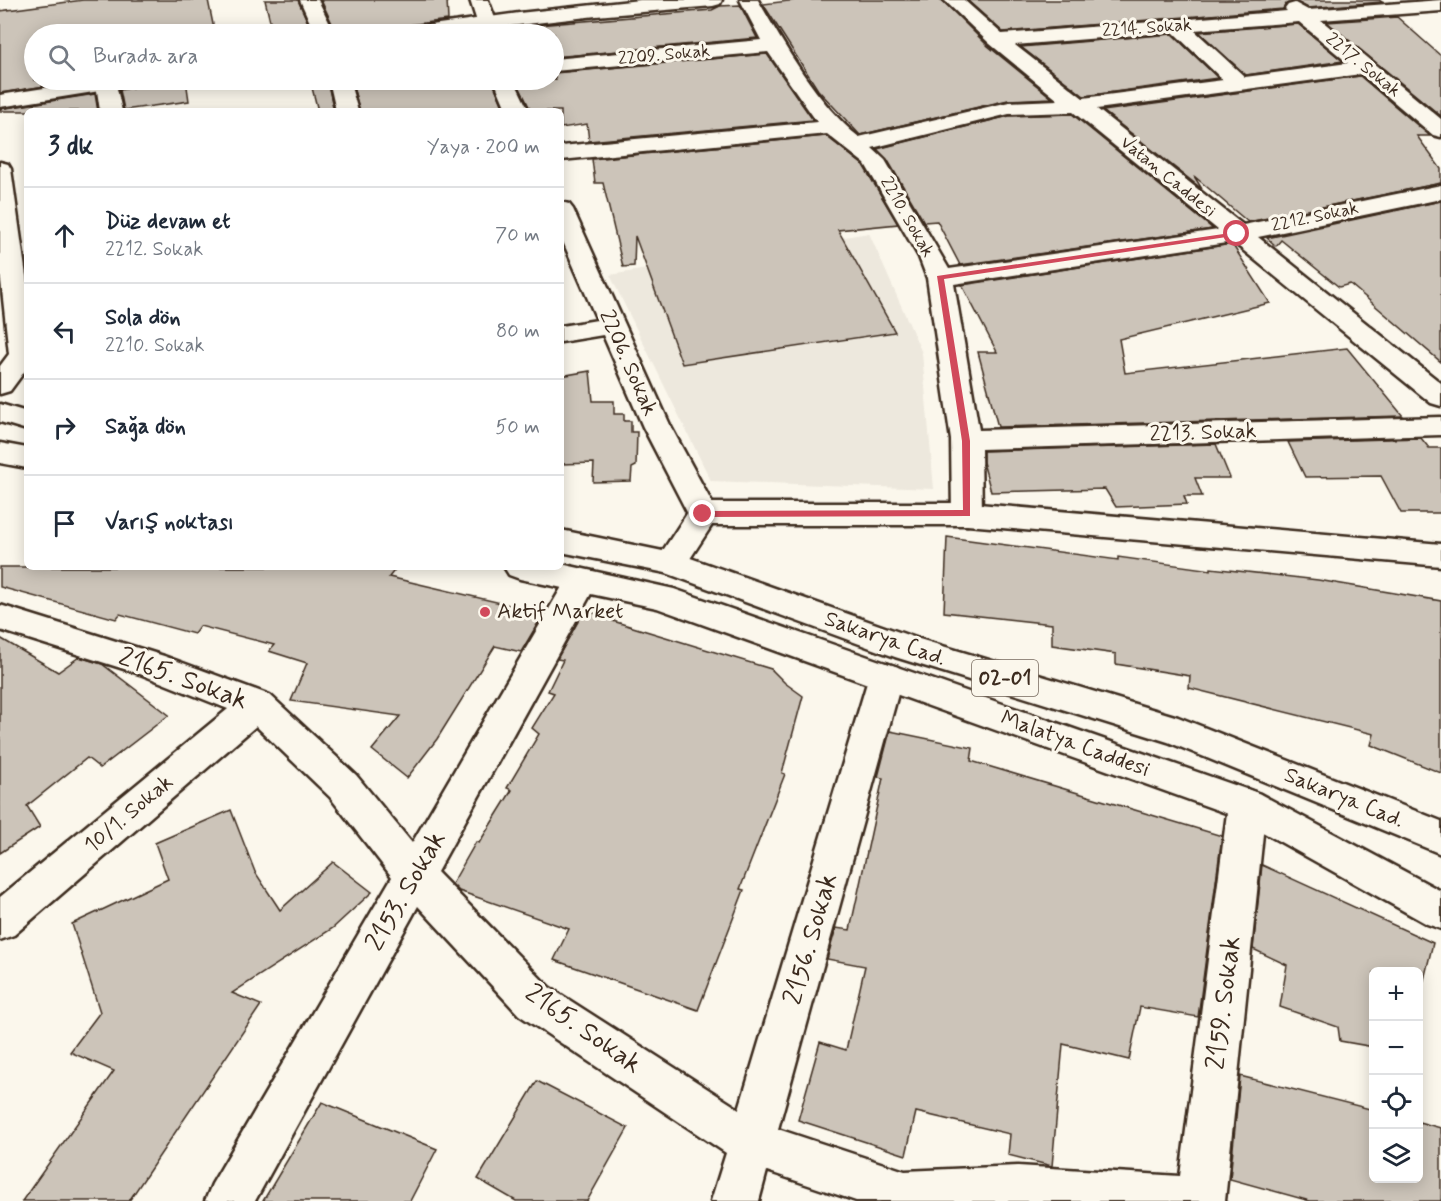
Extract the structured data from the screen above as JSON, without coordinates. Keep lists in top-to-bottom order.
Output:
{
  "streets": {
    "street": [
      "2214. Sokak",
      "2209. Sokak",
      "2217. Sokak",
      "Vatan Caddesi",
      "2210. Sokak",
      "2212. Sokak",
      "2206. Sokak",
      "2213. Sokak",
      "Sakarya Cad.",
      "02-01",
      "2165. Sokak",
      "Malatya Caddesi",
      "10/1. Sokak",
      "2153. Sokak",
      "2156. Sokak",
      "2159. Sokak"
    ]
  },
  "crossings": [
    ["2214. Sokak", "2217. Sokak"],
    ["2214. Sokak", "Vatan Caddesi"],
    ["2209. Sokak", "2210. Sokak"],
    ["Vatan Caddesi", "2212. Sokak"],
    ["2210. Sokak", "2212. Sokak"],
    ["2210. Sokak", "2213. Sokak"],
    ["2165. Sokak", "10/1. Sokak"],
    ["2165. Sokak", "2153. Sokak"],
    ["2165. Sokak", "2156. Sokak"],
    ["2165. Sokak", "2159. Sokak"],
    ["Malatya Caddesi", "2153. Sokak"],
    ["Malatya Caddesi", "2156. Sokak"],
    ["Malatya Caddesi", "2159. Sokak"]
  ],
  "places": ["Aktif Market"],
  "page": {
    "search": "Burada ara",
    "heading": ["3 dk", "Yaya · 200 m"],
    "list": [
      ["Düz devam et", "2212. Sokak", "70 m"],
      ["Sola dön", "2210. Sokak", "80 m"],
      ["Sağa dön", "50 m"],
      "Varış noktası"
    ],
    "map_buttons": ["+", "−"]
  }
}
